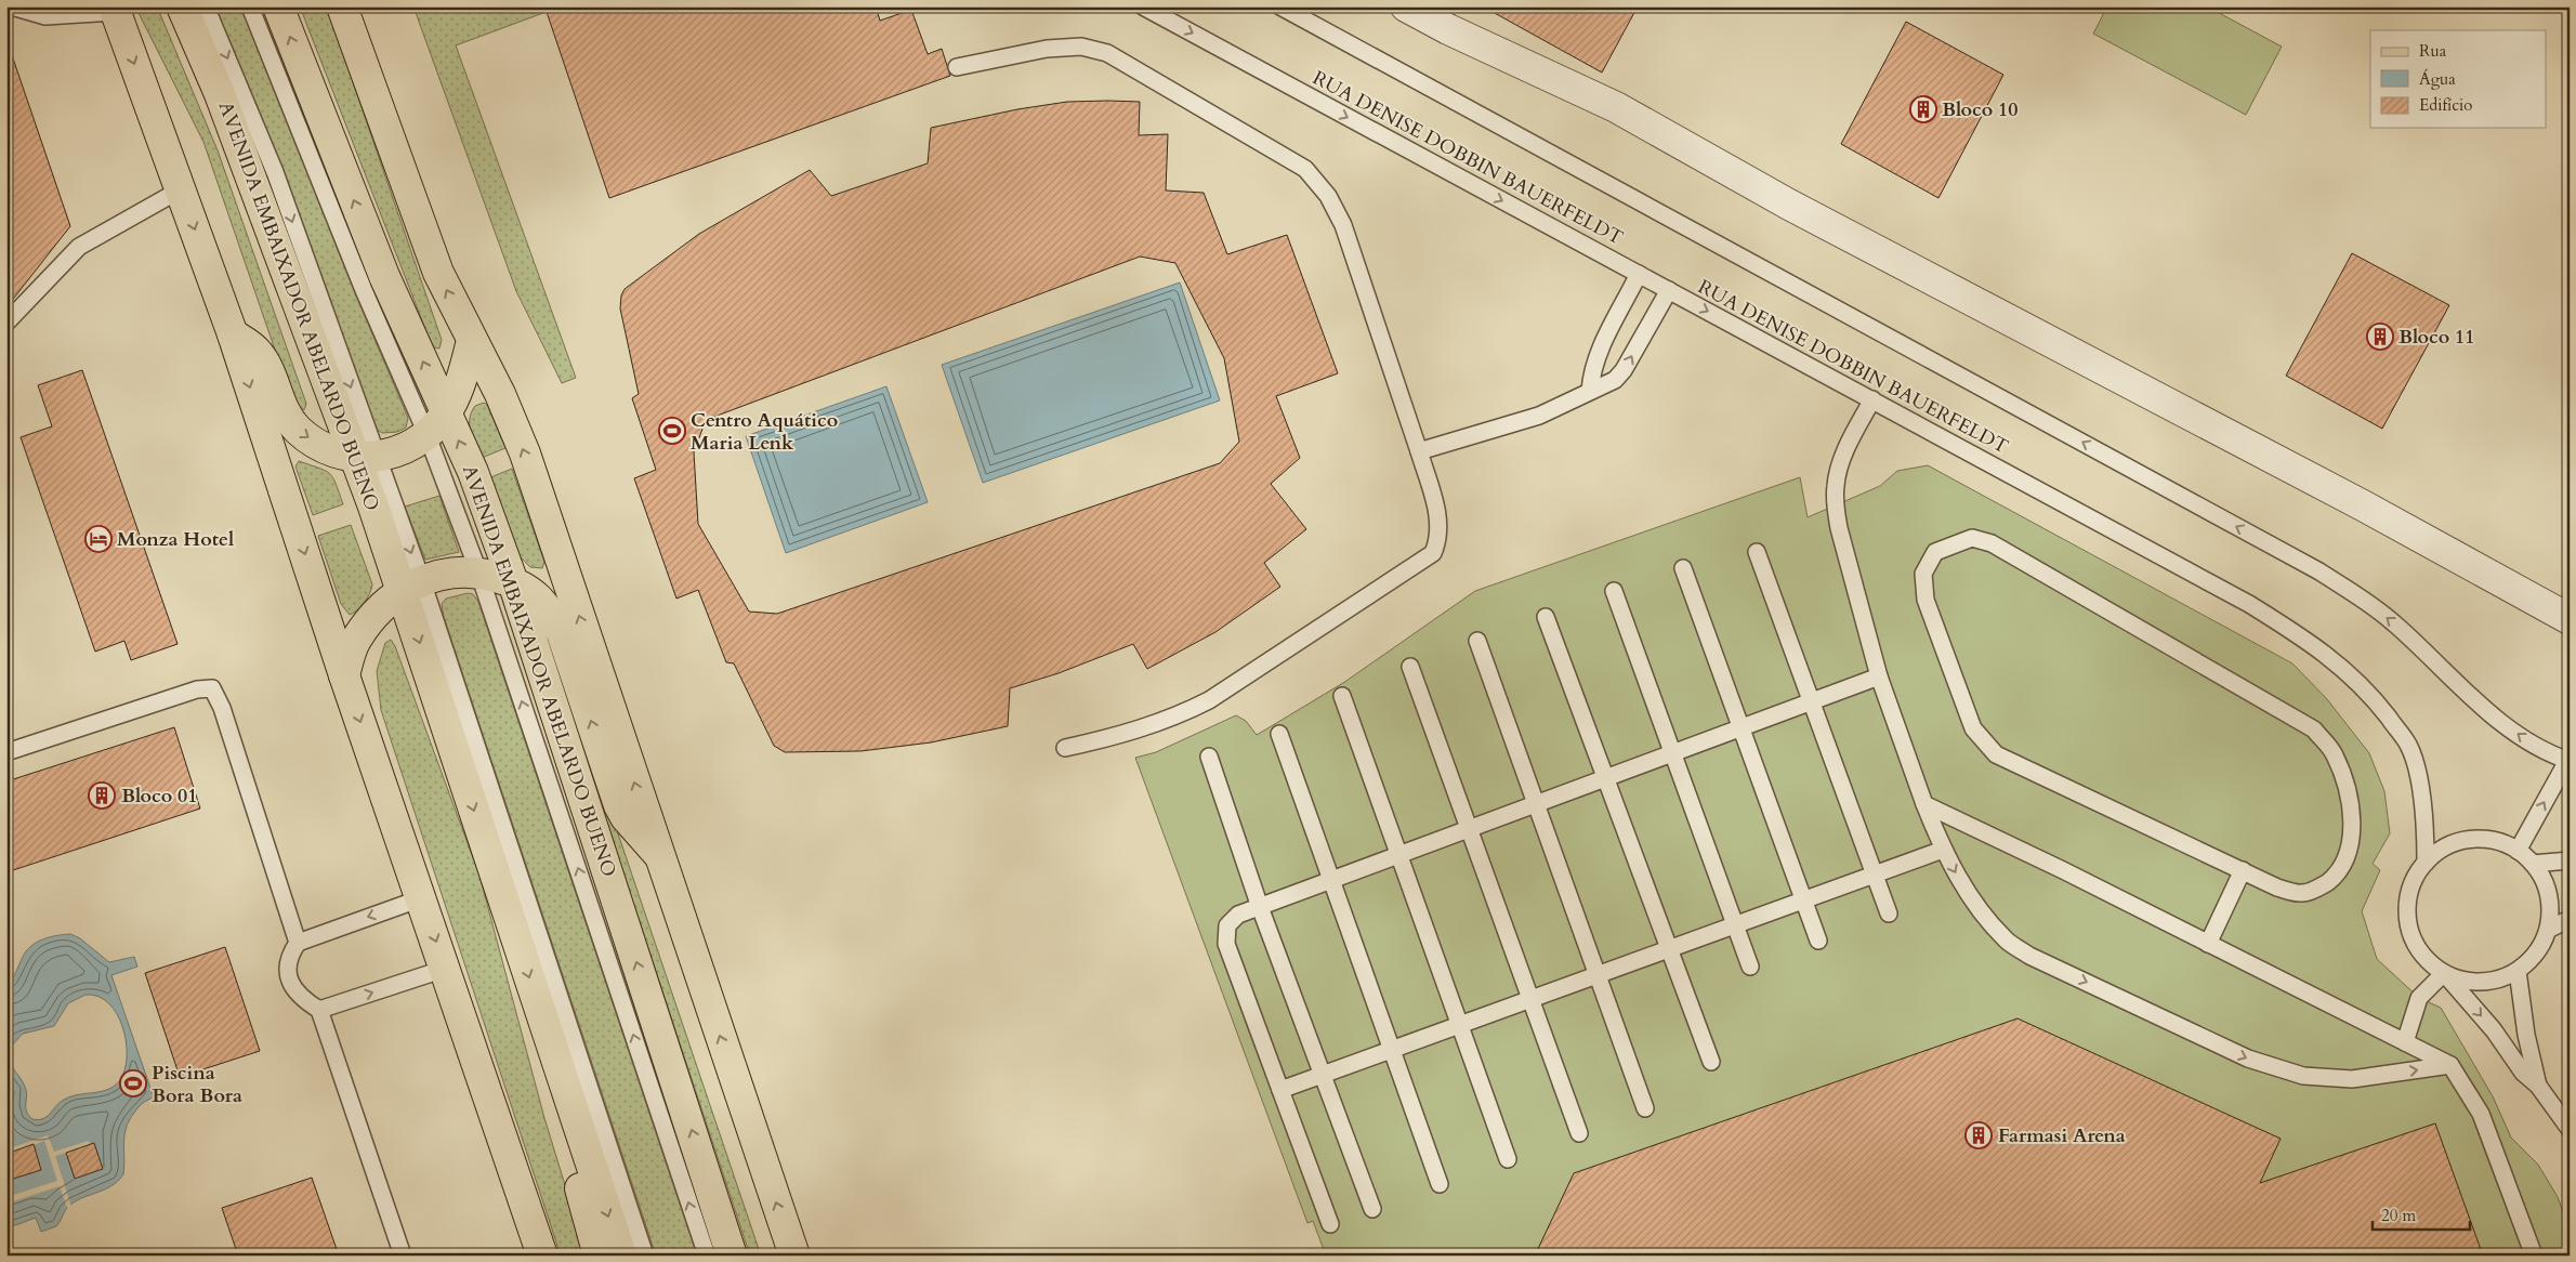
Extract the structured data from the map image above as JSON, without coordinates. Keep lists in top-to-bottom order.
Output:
{
  "streets": {
    "main road": ["AVENIDA EMBAIXADOR ABELARDO BUENO"],
    "lane": ["RUA DENISE DOBBIN BAUERFELDT"]
  },
  "places": {
    "building": [
      "Bloco 10",
      "Bloco 11",
      "Bloco 01",
      "Farmasi Arena"
    ],
    "sports": ["Centro Aquático Maria Lenk", "Piscina Bora Bora"],
    "hotel": ["Monza Hotel"]
  },
  "legend": ["Rua", "Água", "Edifício"],
  "scale_bar": "20 m"
}
